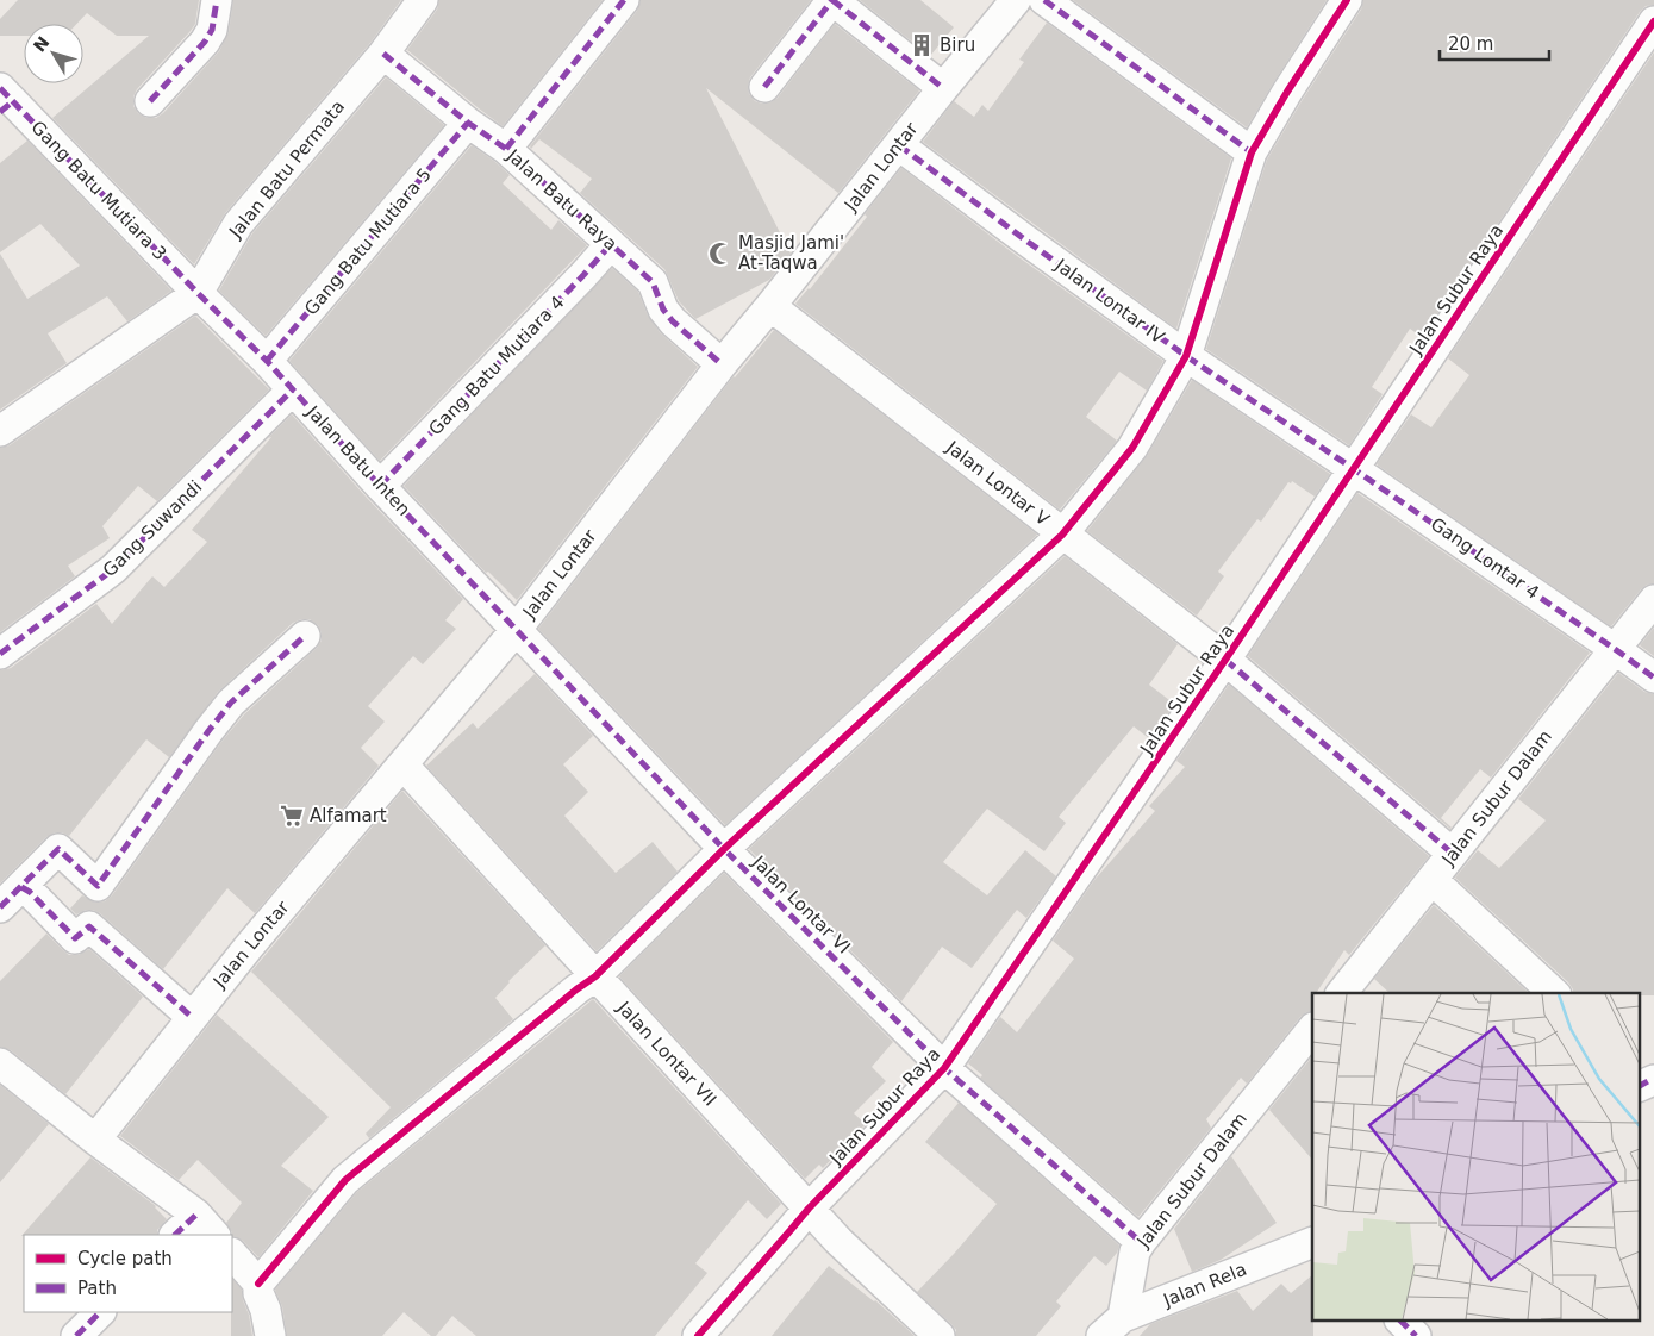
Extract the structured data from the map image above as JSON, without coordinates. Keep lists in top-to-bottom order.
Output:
{
  "streets": {
    "street": [
      "Jalan Lontar",
      "Jalan Batu Permata",
      "Gang Batu Mutiara 3",
      "Jalan Batu Raya",
      "Gang Batu Mutiara 5",
      "Jalan Subur Raya",
      "Jalan Lontar IV",
      "Gang Batu Mutiara 4",
      "Jalan Batu Inten",
      "Jalan Lontar V",
      "Gang Suwandi",
      "Gang Lontar 4",
      "Jalan Subur Dalam",
      "Jalan Lontar VI",
      "Jalan Lontar VII",
      "Jalan Rela"
    ]
  },
  "crossings": [
    ["Jalan Lontar", "Jalan Batu Raya"],
    ["Jalan Lontar", "Jalan Lontar IV"],
    ["Jalan Lontar", "Jalan Batu Inten"],
    ["Jalan Lontar", "Jalan Lontar V"],
    ["Jalan Lontar", "Jalan Lontar VI"],
    ["Jalan Lontar", "Jalan Lontar VII"],
    ["Jalan Batu Permata", "Gang Batu Mutiara 3"],
    ["Jalan Batu Permata", "Jalan Batu Raya"],
    ["Jalan Batu Permata", "Jalan Batu Inten"],
    ["Gang Batu Mutiara 3", "Jalan Batu Inten"],
    ["Jalan Batu Raya", "Gang Batu Mutiara 5"],
    ["Jalan Batu Raya", "Gang Batu Mutiara 4"],
    ["Gang Batu Mutiara 5", "Jalan Batu Inten"],
    ["Jalan Subur Raya", "Jalan Lontar IV"],
    ["Jalan Subur Raya", "Jalan Lontar V"],
    ["Jalan Subur Raya", "Gang Lontar 4"],
    ["Jalan Subur Raya", "Jalan Lontar VI"],
    ["Jalan Subur Raya", "Jalan Lontar VII"],
    ["Jalan Lontar IV", "Gang Lontar 4"],
    ["Gang Batu Mutiara 4", "Jalan Batu Inten"],
    ["Jalan Batu Inten", "Gang Suwandi"],
    ["Jalan Batu Inten", "Jalan Lontar VI"],
    ["Jalan Lontar V", "Jalan Subur Dalam"],
    ["Gang Lontar 4", "Jalan Subur Dalam"],
    ["Jalan Subur Dalam", "Jalan Lontar VI"],
    ["Jalan Subur Dalam", "Jalan Rela"]
  ],
  "places": {
    "building": ["Biru"],
    "mosque": ["Masjid Jami' At-Taqwa"],
    "supermarket": ["Alfamart"]
  },
  "legend": ["Cycle path", "Path"],
  "scale_bar": "20 m",
  "north": "top left"
}
